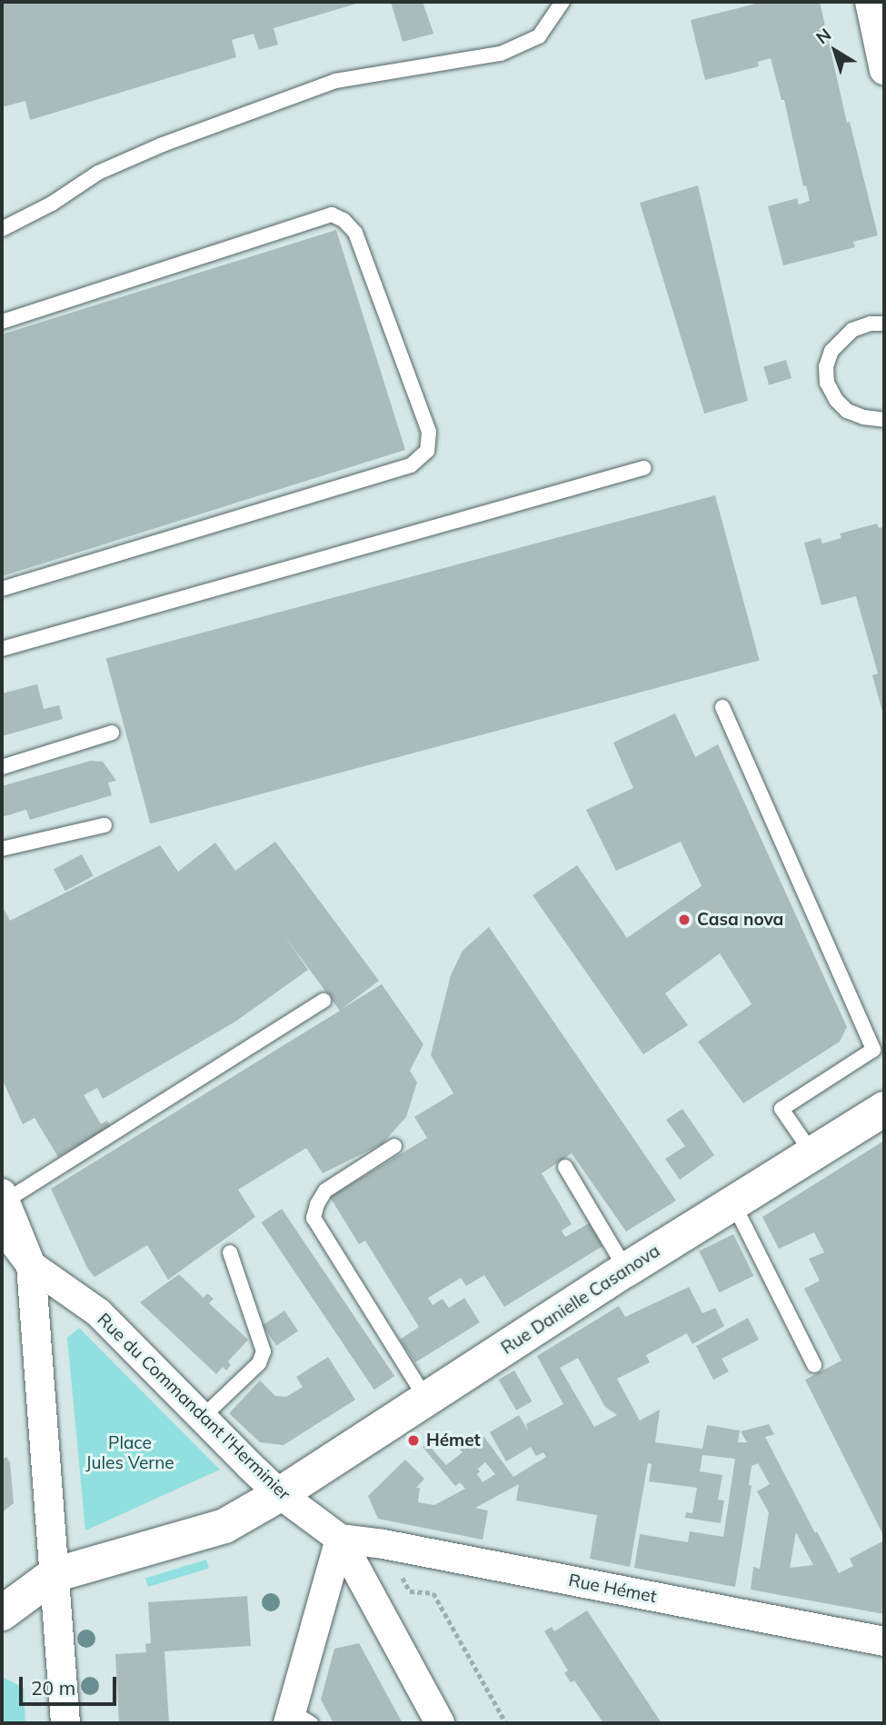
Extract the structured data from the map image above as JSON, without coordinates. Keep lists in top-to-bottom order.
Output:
{
  "streets": {
    "main road": ["Rue Danielle Casanova"],
    "street": ["Rue du Commandant l'Herminier", "Rue Hémet"]
  },
  "crossings": [
    ["Rue Danielle Casanova", "Rue du Commandant l'Herminier"],
    ["Rue du Commandant l'Herminier", "Rue Hémet"]
  ],
  "parks": ["Place Jules Verne"],
  "places": ["Casa nova", "Hémet"],
  "scale_bar": "20 m",
  "north": "top left"
}
